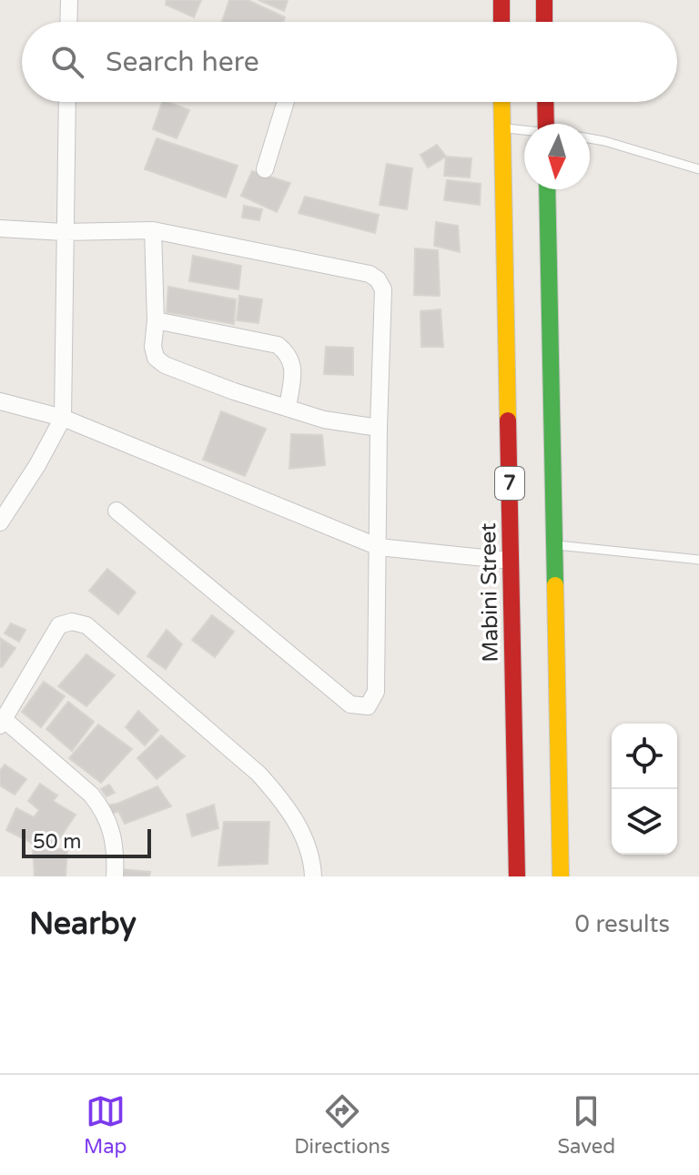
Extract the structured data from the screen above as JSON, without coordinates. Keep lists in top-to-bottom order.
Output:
{
  "streets": {
    "main road": ["7", "Mabini Street"]
  },
  "scale_bar": "50 m",
  "north": "bottom",
  "page": {
    "search": "Search here",
    "scale": "50 m",
    "heading": ["Nearby", "0 results"],
    "nav": ["Map", "Directions", "Saved"]
  }
}
